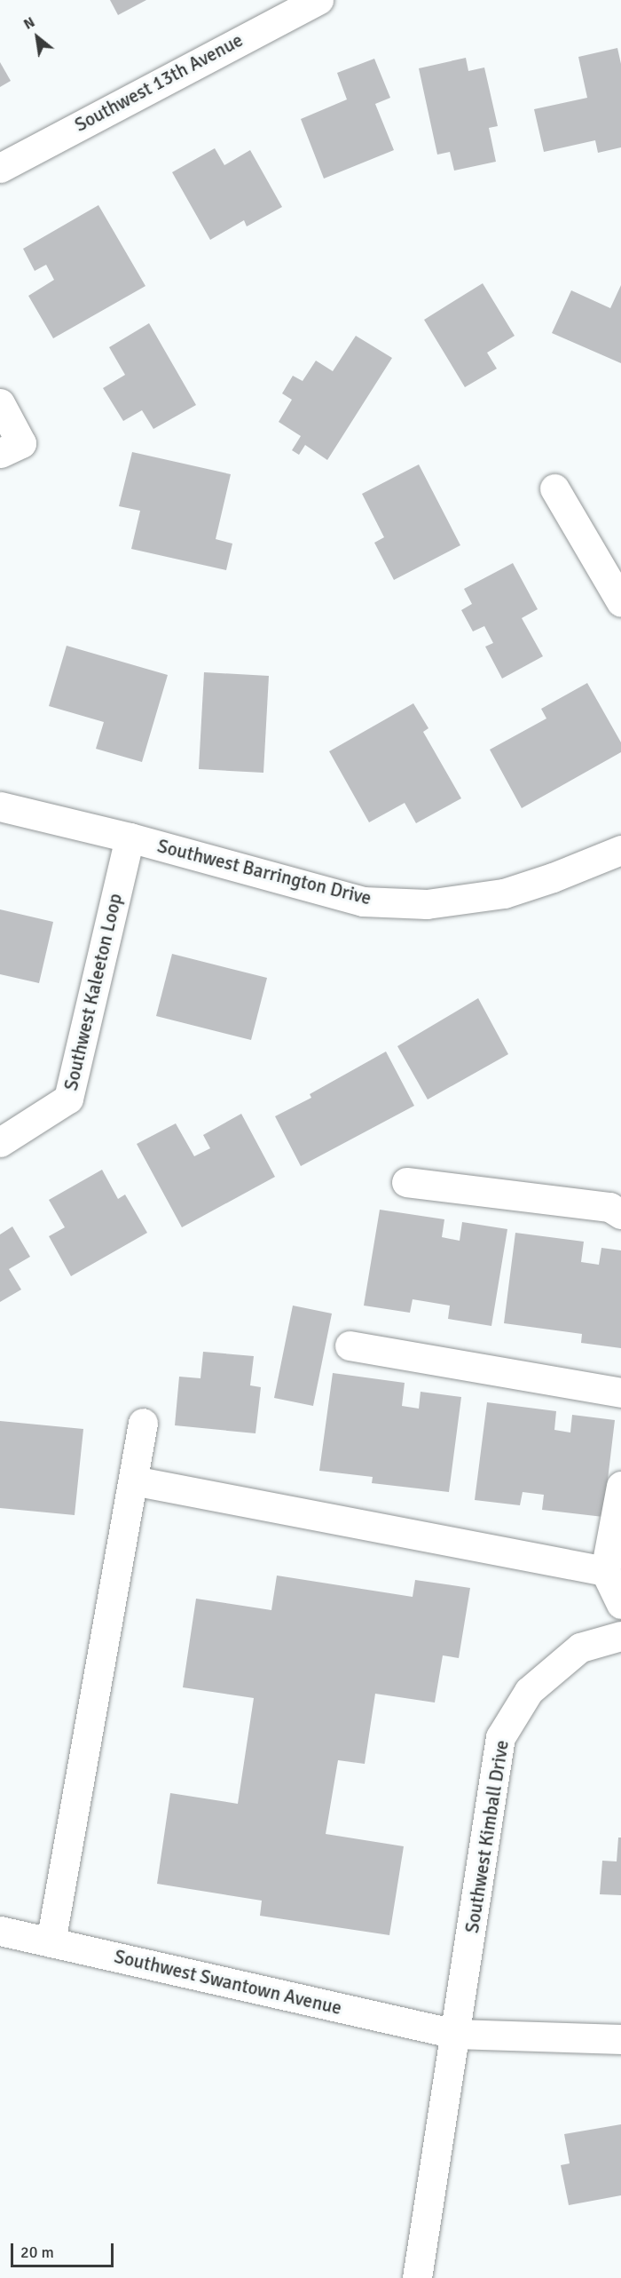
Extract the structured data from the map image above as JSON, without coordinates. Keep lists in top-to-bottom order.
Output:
{
  "streets": {
    "street": [
      "Southwest 13th Avenue",
      "Southwest Barrington Drive",
      "Southwest Kaleeton Loop",
      "Southwest Kimball Drive",
      "Southwest Swantown Avenue"
    ]
  },
  "crossings": [
    ["Southwest Barrington Drive", "Southwest Kaleeton Loop"],
    ["Southwest Kimball Drive", "Southwest Swantown Avenue"]
  ],
  "scale_bar": "20 m",
  "north": "top left"
}
